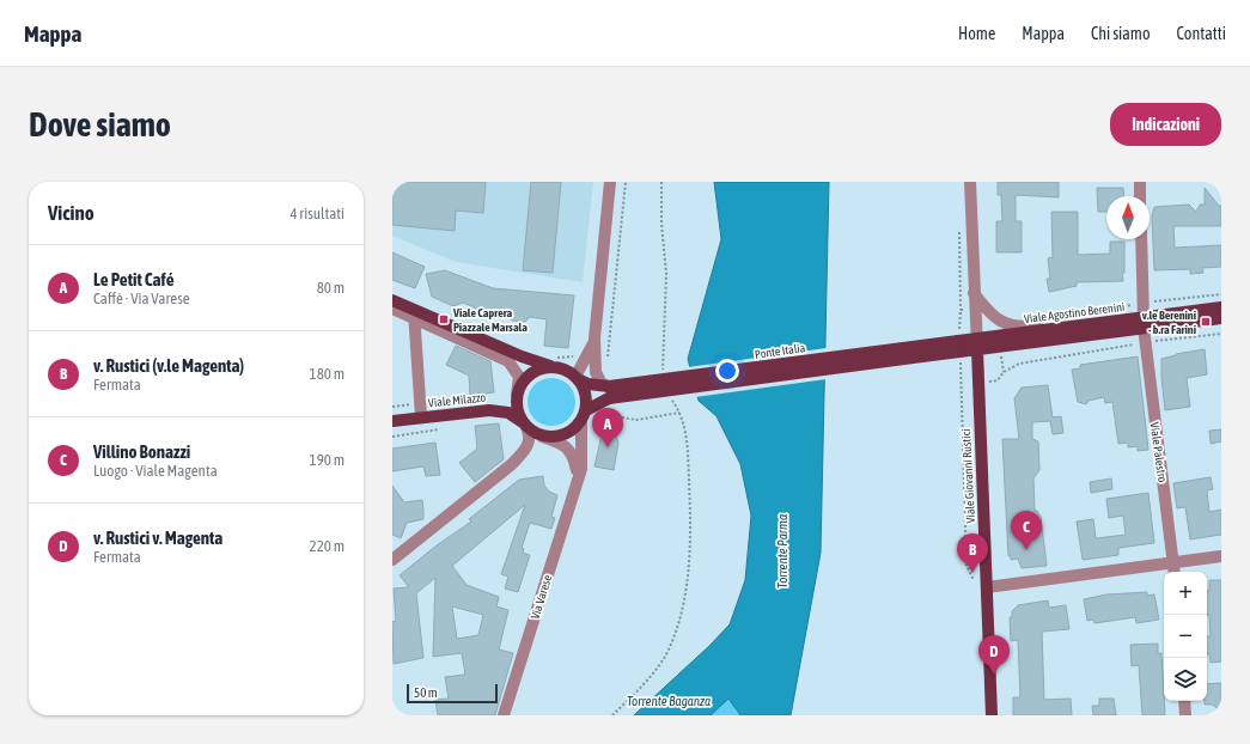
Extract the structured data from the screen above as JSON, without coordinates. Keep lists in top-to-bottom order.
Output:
{
  "streets": {
    "main road": [
      "Viale Agostino Berenini",
      "Ponte Italia",
      "Viale Milazzo",
      "Viale Giovanni Rustici"
    ],
    "street": ["Viale Palestro", "Via Varese"]
  },
  "crossings": [
    ["Viale Agostino Berenini", "Ponte Italia"],
    ["Viale Agostino Berenini", "Viale Palestro"],
    ["Viale Agostino Berenini", "Viale Giovanni Rustici"],
    ["Ponte Italia", "Viale Milazzo"],
    ["Ponte Italia", "Via Varese"],
    ["Viale Milazzo", "Via Varese"]
  ],
  "water": ["Torrente Parma", "Torrente Baganza"],
  "places": {
    "transit": ["Viale Caprera Piazzale Marsala", "v.le Berenini - b.ra Farini"]
  },
  "scale_bar": "50 m",
  "north": "top",
  "page": {
    "header": "Mappa",
    "nav": [
      "Home",
      "Mappa",
      "Chi siamo",
      "Contatti"
    ],
    "buttons": "Indicazioni",
    "title": "Dove siamo",
    "heading": ["Vicino", "4 risultati"],
    "list": [
      {
        "mark": "A",
        "name": "Le Petit Café",
        "note": "Caffè · Via Varese",
        "value": "80 m"
      },
      {
        "mark": "B",
        "name": "v. Rustici (v.le Magenta)",
        "note": "Fermata",
        "value": "180 m"
      },
      {
        "mark": "C",
        "name": "Villino Bonazzi",
        "note": "Luogo · Viale Magenta",
        "value": "190 m"
      },
      {
        "mark": "D",
        "name": "v. Rustici v. Magenta",
        "note": "Fermata",
        "value": "220 m"
      }
    ],
    "pins": [
      "A",
      "C",
      "B",
      "D"
    ],
    "map_buttons": ["+", "−"],
    "scale": "50 m"
  }
}
